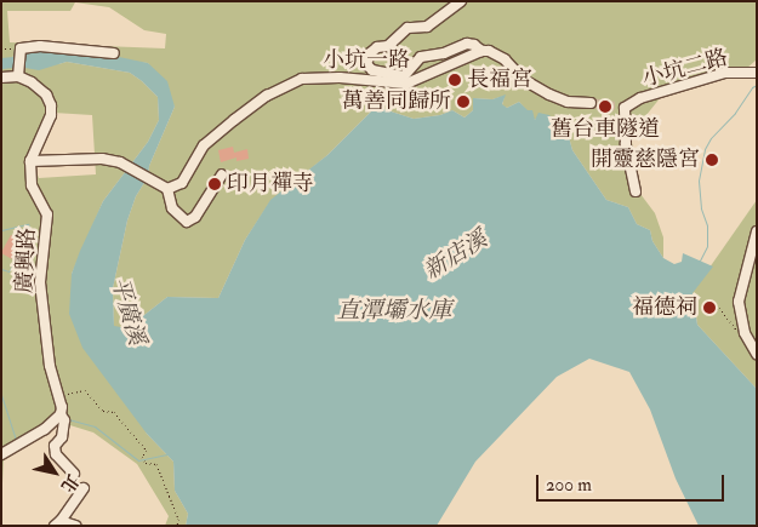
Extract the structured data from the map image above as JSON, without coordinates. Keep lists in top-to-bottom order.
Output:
{
  "streets": {
    "street": ["小坑一路", "小坑二路", "廣興路"]
  },
  "water": ["新店溪", "平廣溪", "直潭壩水庫"],
  "places": [
    "長福宮",
    "萬善同歸所",
    "舊台車隧道",
    "開靈慈隱宮",
    "印月禪寺",
    "福德祠"
  ],
  "scale_bar": "200 m",
  "north": "bottom right"
}
